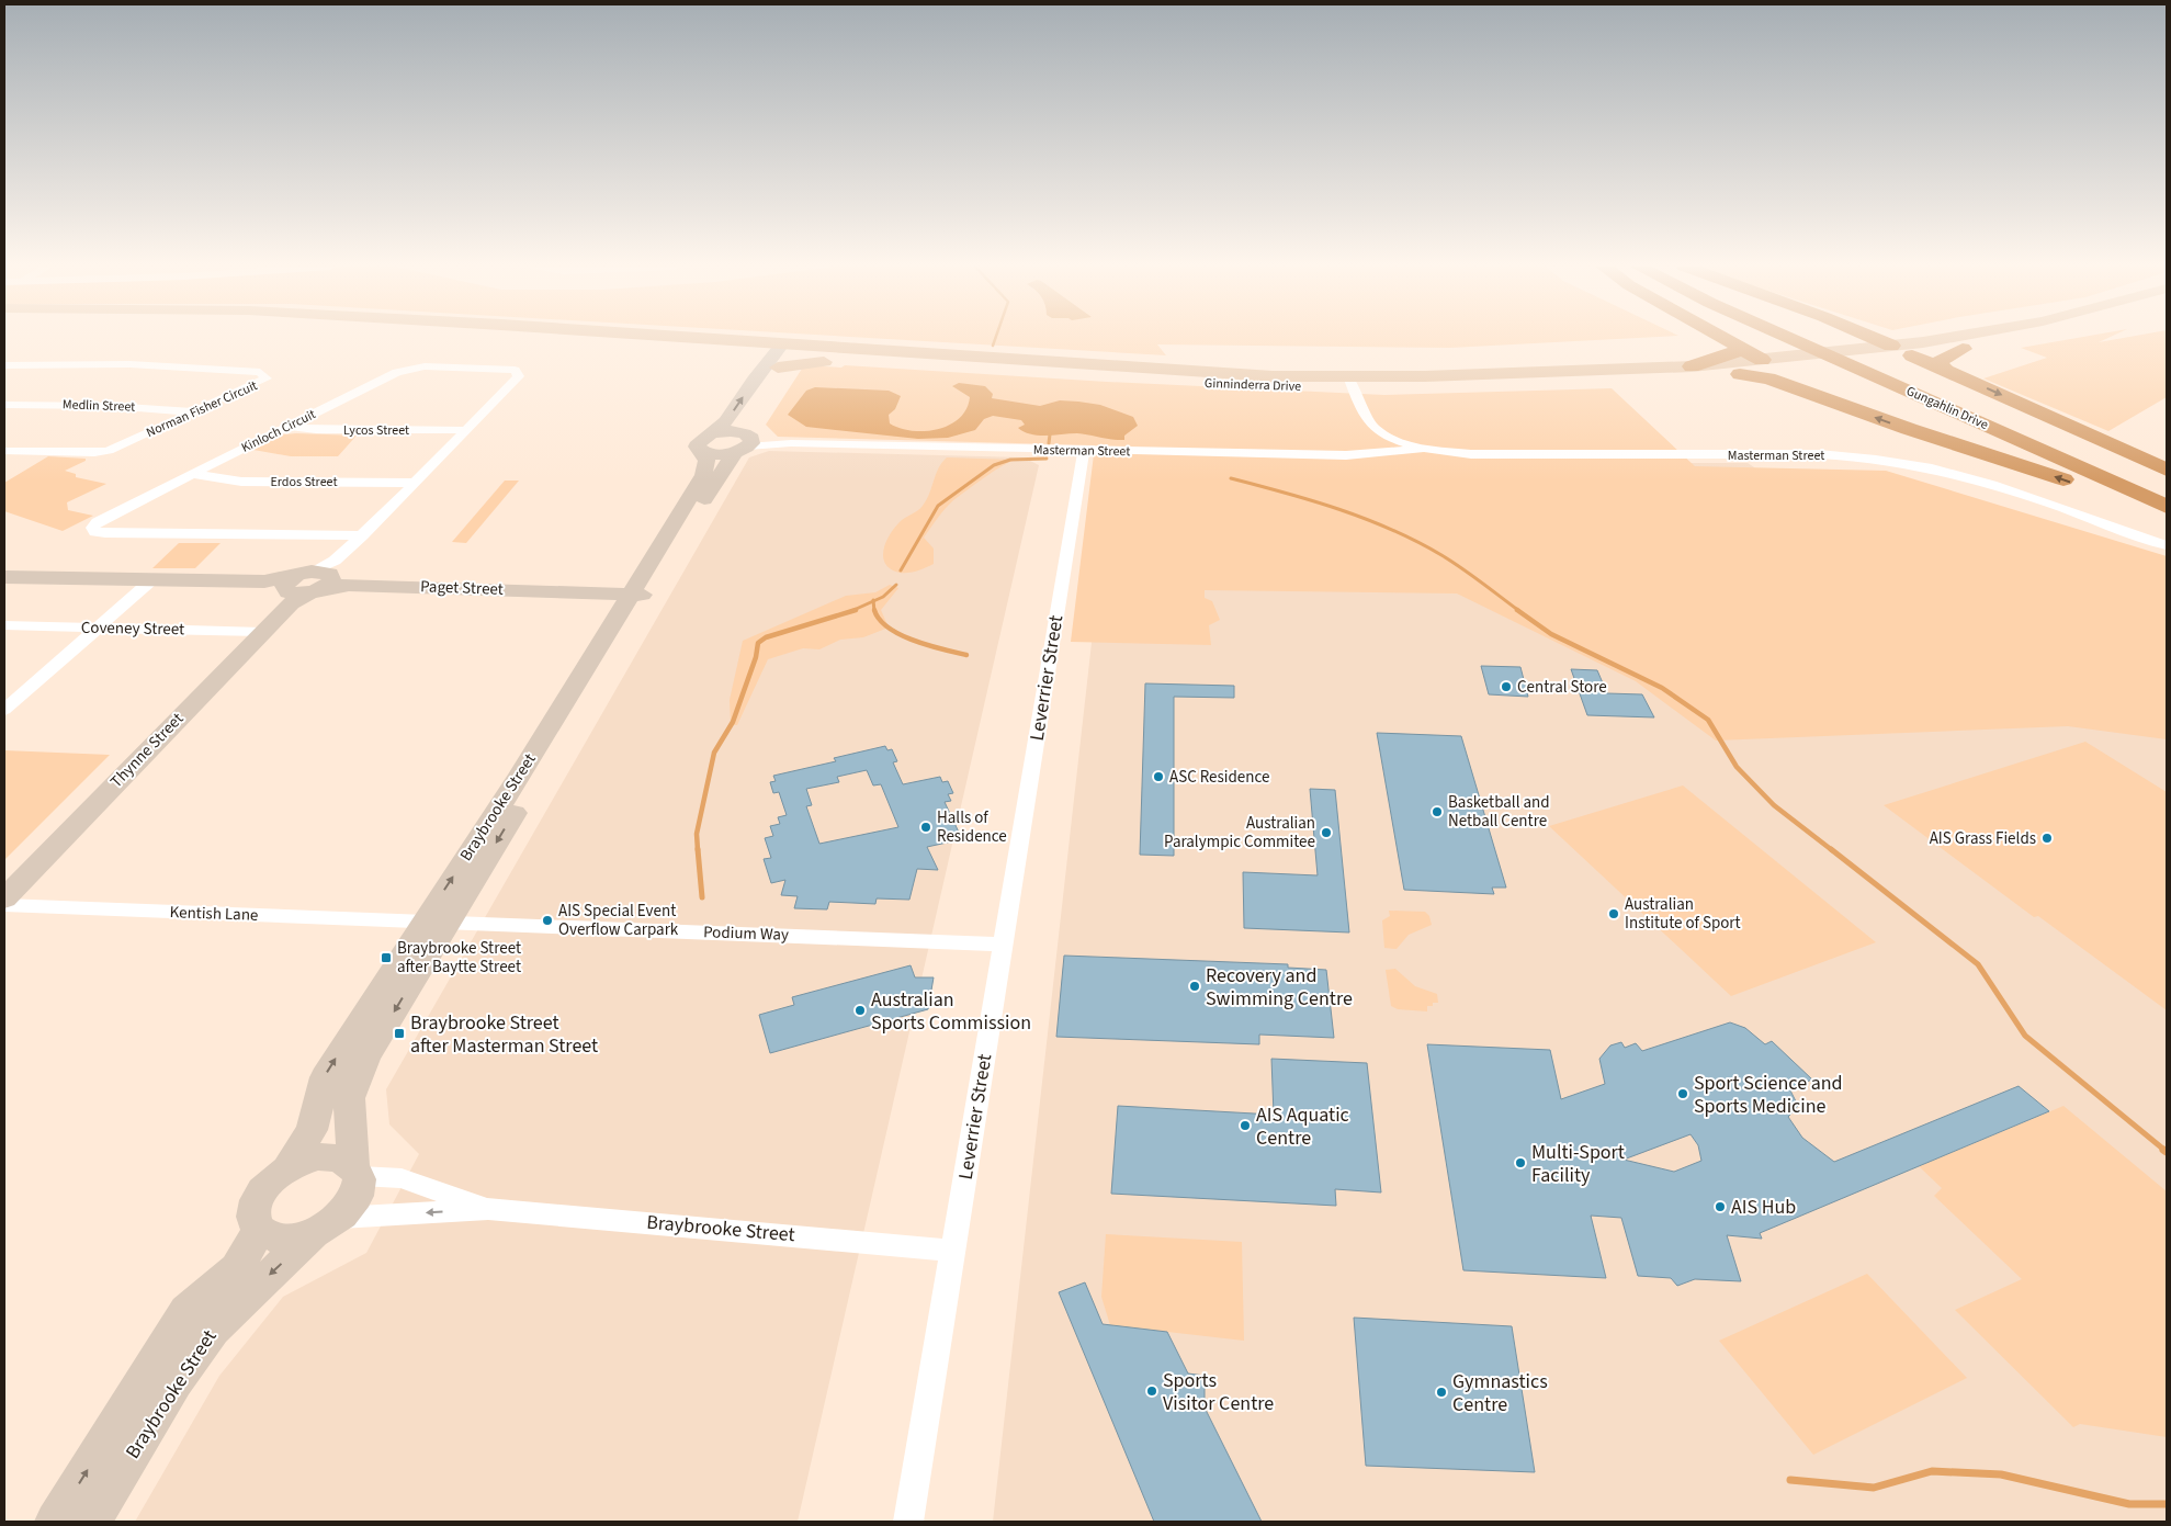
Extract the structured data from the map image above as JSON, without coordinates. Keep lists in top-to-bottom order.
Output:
{
  "streets": {
    "highway": ["Gungahlin Drive"],
    "main road": ["Ginninderra Drive"],
    "street": [
      "Medlin Street",
      "Norman Fisher Circuit",
      "Lycos Street",
      "Kinloch Circuit",
      "Masterman Street",
      "Erdos Street",
      "Paget Street",
      "Coveney Street",
      "Leverrier Street",
      "Thynne Street",
      "Braybrooke Street",
      "Kentish Lane",
      "Podium Way"
    ]
  },
  "crossings": [
    ["Ginninderra Drive", "Braybrooke Street"],
    ["Medlin Street", "Norman Fisher Circuit"],
    ["Lycos Street", "Kinloch Circuit"],
    ["Kinloch Circuit", "Erdos Street"],
    ["Kinloch Circuit", "Paget Street"],
    ["Kinloch Circuit", "Thynne Street"],
    ["Masterman Street", "Leverrier Street"],
    ["Masterman Street", "Braybrooke Street"],
    ["Paget Street", "Thynne Street"],
    ["Paget Street", "Braybrooke Street"],
    ["Coveney Street", "Thynne Street"],
    ["Leverrier Street", "Braybrooke Street"],
    ["Leverrier Street", "Podium Way"],
    ["Braybrooke Street", "Kentish Lane"],
    ["Braybrooke Street", "Podium Way"],
    ["Kentish Lane", "Podium Way"]
  ],
  "places": {
    "other": [
      "Central Store",
      "ASC Residence",
      "Basketball and Netball Centre",
      "Halls of Residence",
      "Australian Paralympic Commitee",
      "AIS Grass Fields",
      "Australian Institute of Sport",
      "AIS Special Event Overflow Carpark",
      "Recovery and Swimming Centre",
      "Australian Sports Commission",
      "Sport Science and Sports Medicine",
      "AIS Aquatic Centre",
      "Multi-Sport Facility",
      "AIS Hub",
      "Sports Visitor Centre",
      "Gymnastics Centre"
    ],
    "transit": ["Braybrooke Street after Baytte Street", "Braybrooke Street after Masterman Street"]
  }
}
